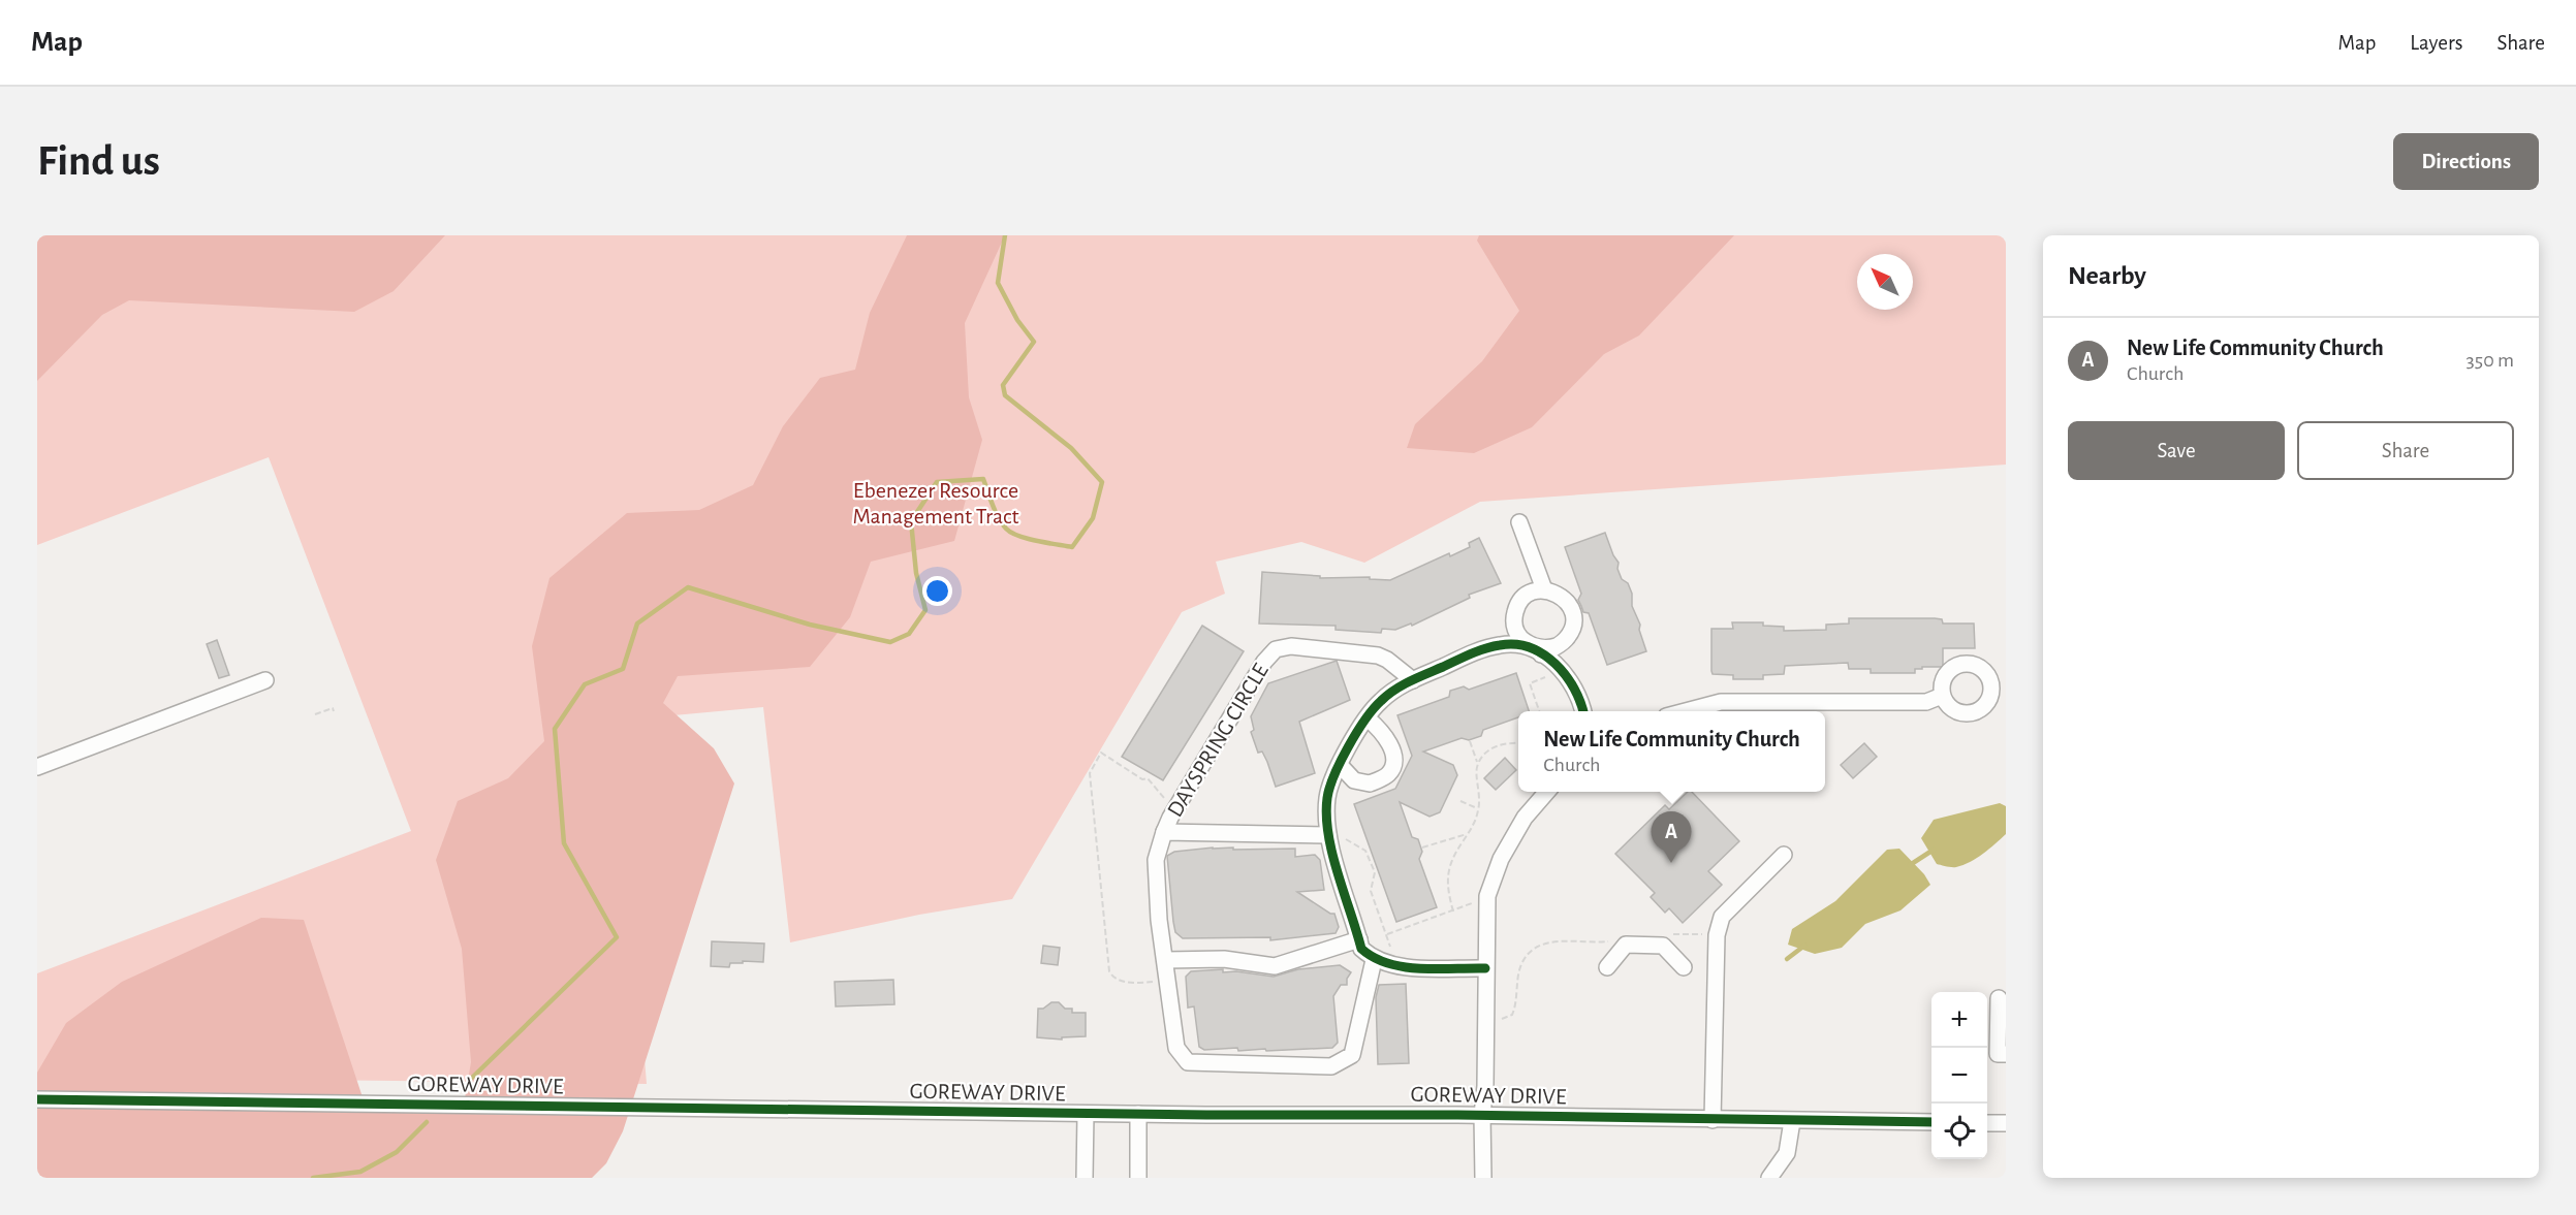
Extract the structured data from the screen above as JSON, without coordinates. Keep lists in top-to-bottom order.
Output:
{
  "streets": {
    "street": ["DAYSPRING CIRCLE", "GOREWAY DRIVE"]
  },
  "parks": ["Ebenezer Resource Management Tract"],
  "north": "top left",
  "page": {
    "header": "Map",
    "nav": ["Map", "Layers", "Share"],
    "buttons": [
      "Directions",
      ["Save", "Share"]
    ],
    "title": "Find us",
    "heading": "Nearby",
    "list": [
      {
        "mark": "A",
        "name": "New Life Community Church",
        "note": "Church",
        "value": "350 m"
      }
    ],
    "popup": ["New Life Community Church", "Church"],
    "pins": "A",
    "map_buttons": ["+", "−"]
  }
}
